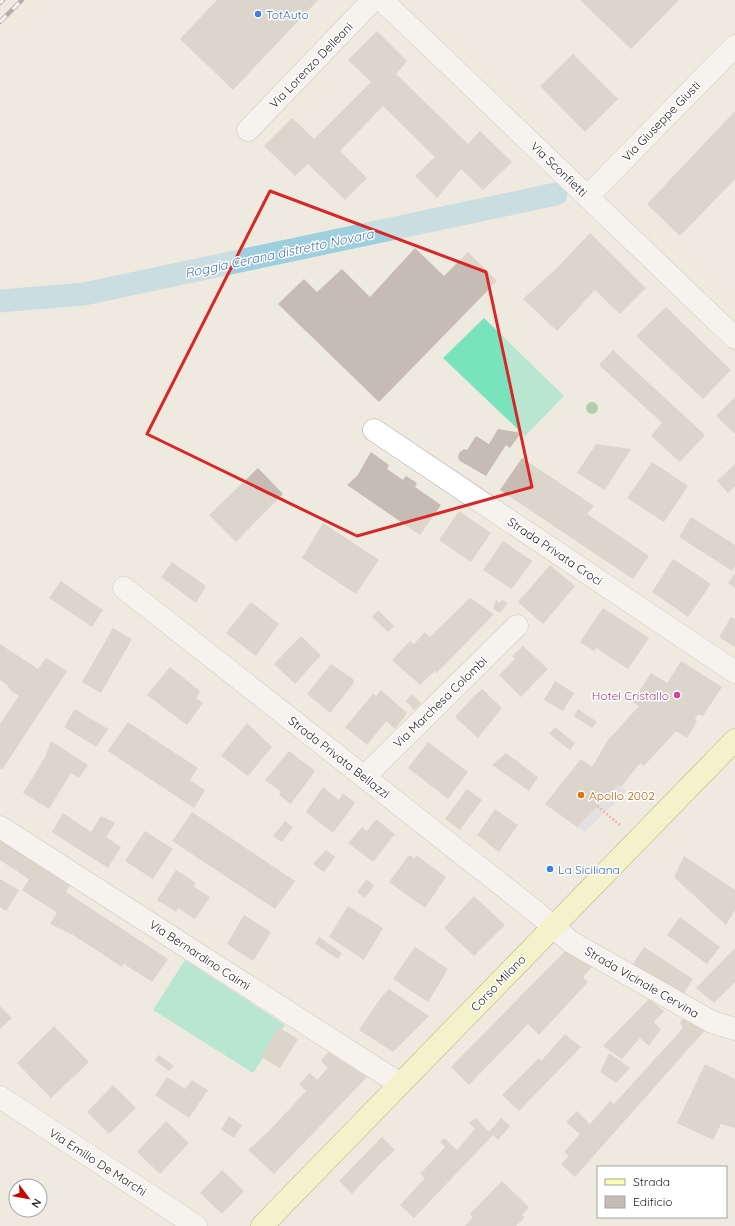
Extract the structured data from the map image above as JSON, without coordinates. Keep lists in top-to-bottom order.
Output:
{
  "streets": {
    "main road": ["Corso Milano"],
    "street": [
      "Via Lorenzo Delleani",
      "Via Giuseppe Giusti",
      "Via Sconfietti",
      "Strada Privata Croci",
      "Via Marchesa Colombi",
      "Strada Privata Bellazzi",
      "Via Bernardino Caimi",
      "Strada Vicinale Cervina",
      "Via Emilio De Marchi"
    ]
  },
  "crossings": [
    ["Via Giuseppe Giusti", "Via Sconfietti"],
    ["Via Marchesa Colombi", "Strada Privata Bellazzi"],
    ["Strada Privata Bellazzi", "Strada Vicinale Cervina"],
    ["Strada Privata Bellazzi", "Corso Milano"],
    ["Via Bernardino Caimi", "Corso Milano"],
    ["Strada Vicinale Cervina", "Corso Milano"]
  ],
  "water": ["Roggia Cerana distretto Novara"],
  "places": [
    "TotAuto",
    "Hotel Cristallo",
    "Apollo 2002",
    "La Siciliana"
  ],
  "legend": ["Strada", "Edificio"],
  "north": "bottom right"
}
